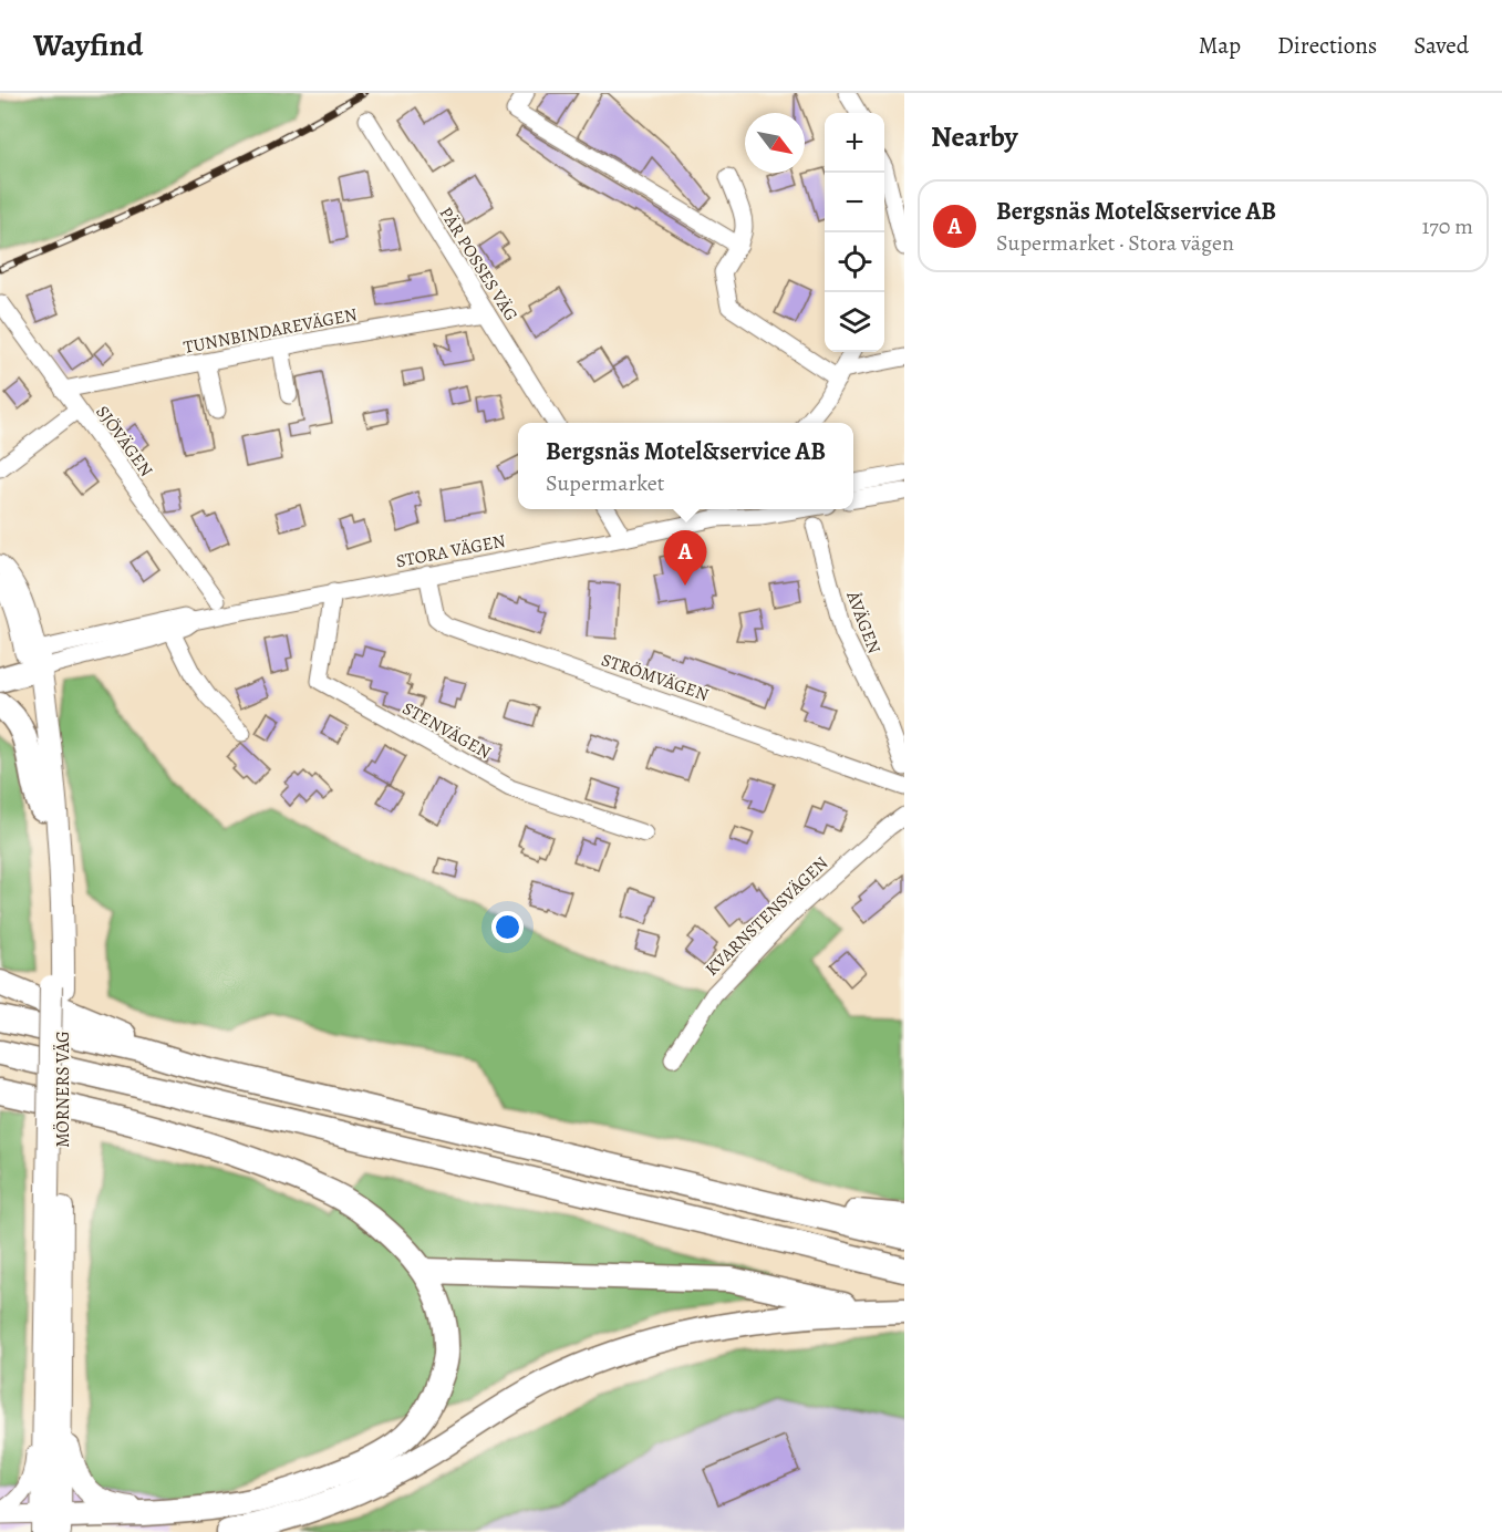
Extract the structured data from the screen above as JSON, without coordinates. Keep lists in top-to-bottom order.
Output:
{
  "streets": {
    "main road": ["MÖRNERS VÄG"],
    "street": [
      "PÄR POSSES VÄG",
      "TUNNBINDAREVÄGEN",
      "SJÖVÄGEN",
      "STORA VÄGEN",
      "ÅVÄGEN",
      "STRÖMVÄGEN",
      "STENVÄGEN",
      "KVARNSTENSVÄGEN"
    ]
  },
  "crossings": [
    ["PÄR POSSES VÄG", "TUNNBINDAREVÄGEN"],
    ["TUNNBINDAREVÄGEN", "SJÖVÄGEN"],
    ["STORA VÄGEN", "STRÖMVÄGEN"],
    ["STORA VÄGEN", "STENVÄGEN"],
    ["STORA VÄGEN", "MÖRNERS VÄG"]
  ],
  "north": "bottom right",
  "page": {
    "header": "Wayfind",
    "nav": ["Map", "Directions", "Saved"],
    "heading": "Nearby",
    "map_buttons": ["+", "−"],
    "list": [
      {
        "mark": "A",
        "name": "Bergsnäs Motel&service AB",
        "note": "Supermarket · Stora vägen",
        "value": "170 m"
      }
    ],
    "popup": ["Bergsnäs Motel&service AB", "Supermarket"],
    "pins": "A"
  }
}
